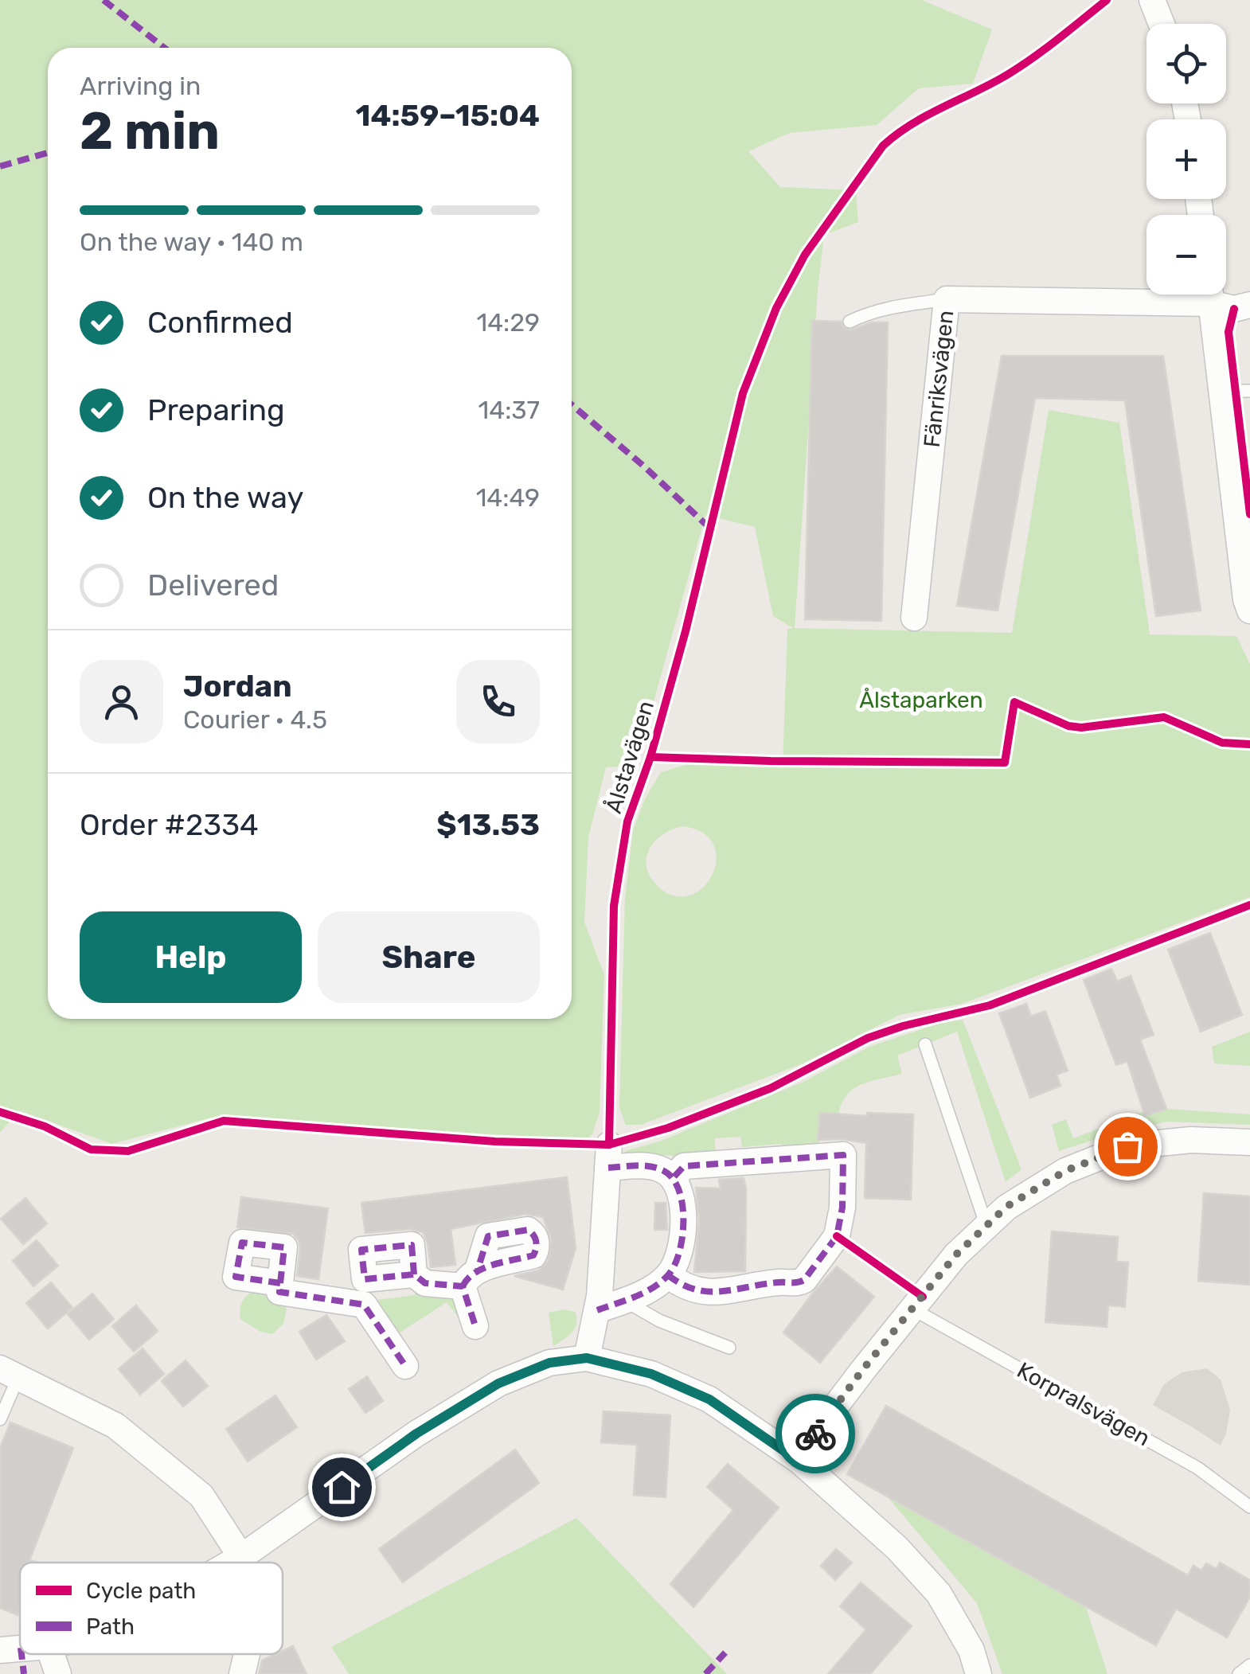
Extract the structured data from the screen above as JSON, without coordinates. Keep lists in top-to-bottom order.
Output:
{
  "streets": {
    "street": ["Fänriksvägen"],
    "lane": ["Korpralsvägen"],
    "cycle path": ["Ålstavägen"]
  },
  "parks": ["Ålstaparken"],
  "legend": ["Cycle path", "Path"],
  "page": {
    "map_buttons": ["+", "−"],
    "heading": ["2 min", "Arriving in", "14:59–15:04"],
    "panel": [
      "Jordan",
      "Courier · 4.5",
      "Order #2334",
      "$13.53"
    ],
    "bar": "On the way · 140 m",
    "list": [
      ["Confirmed", "14:29"],
      ["Preparing", "14:37"],
      ["On the way", "14:49"],
      "Delivered"
    ],
    "buttons": ["Help", "Share"]
  }
}
